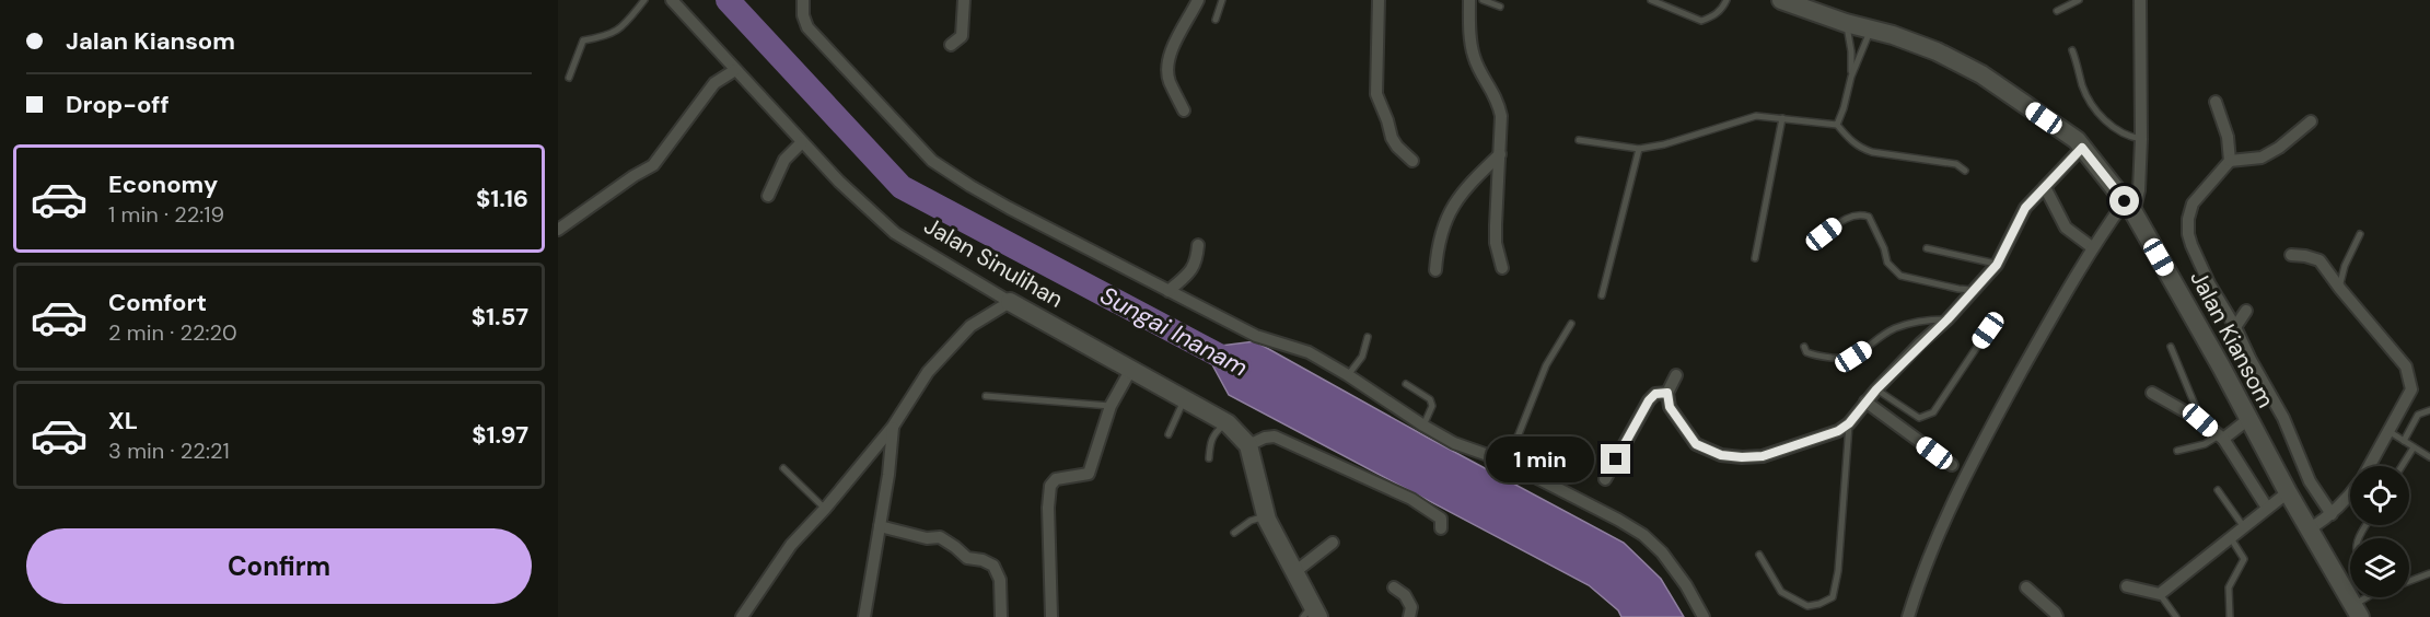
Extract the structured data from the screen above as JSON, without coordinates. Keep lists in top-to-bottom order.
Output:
{
  "streets": {
    "street": ["Jalan Sinulihan", "Jalan Kiansom"]
  },
  "water": ["Sungai Inanam"],
  "page": {
    "banner": ["Jalan Kiansom", "Drop-off"],
    "list": [
      {
        "name": "Economy",
        "note": "1 min · 22:19",
        "value": "$1.16"
      },
      {
        "name": "Comfort",
        "note": "2 min · 22:20",
        "value": "$1.57"
      },
      {
        "name": "XL",
        "note": "3 min · 22:21",
        "value": "$1.97"
      }
    ],
    "bubble": "1 min",
    "buttons": "Confirm"
  }
}
